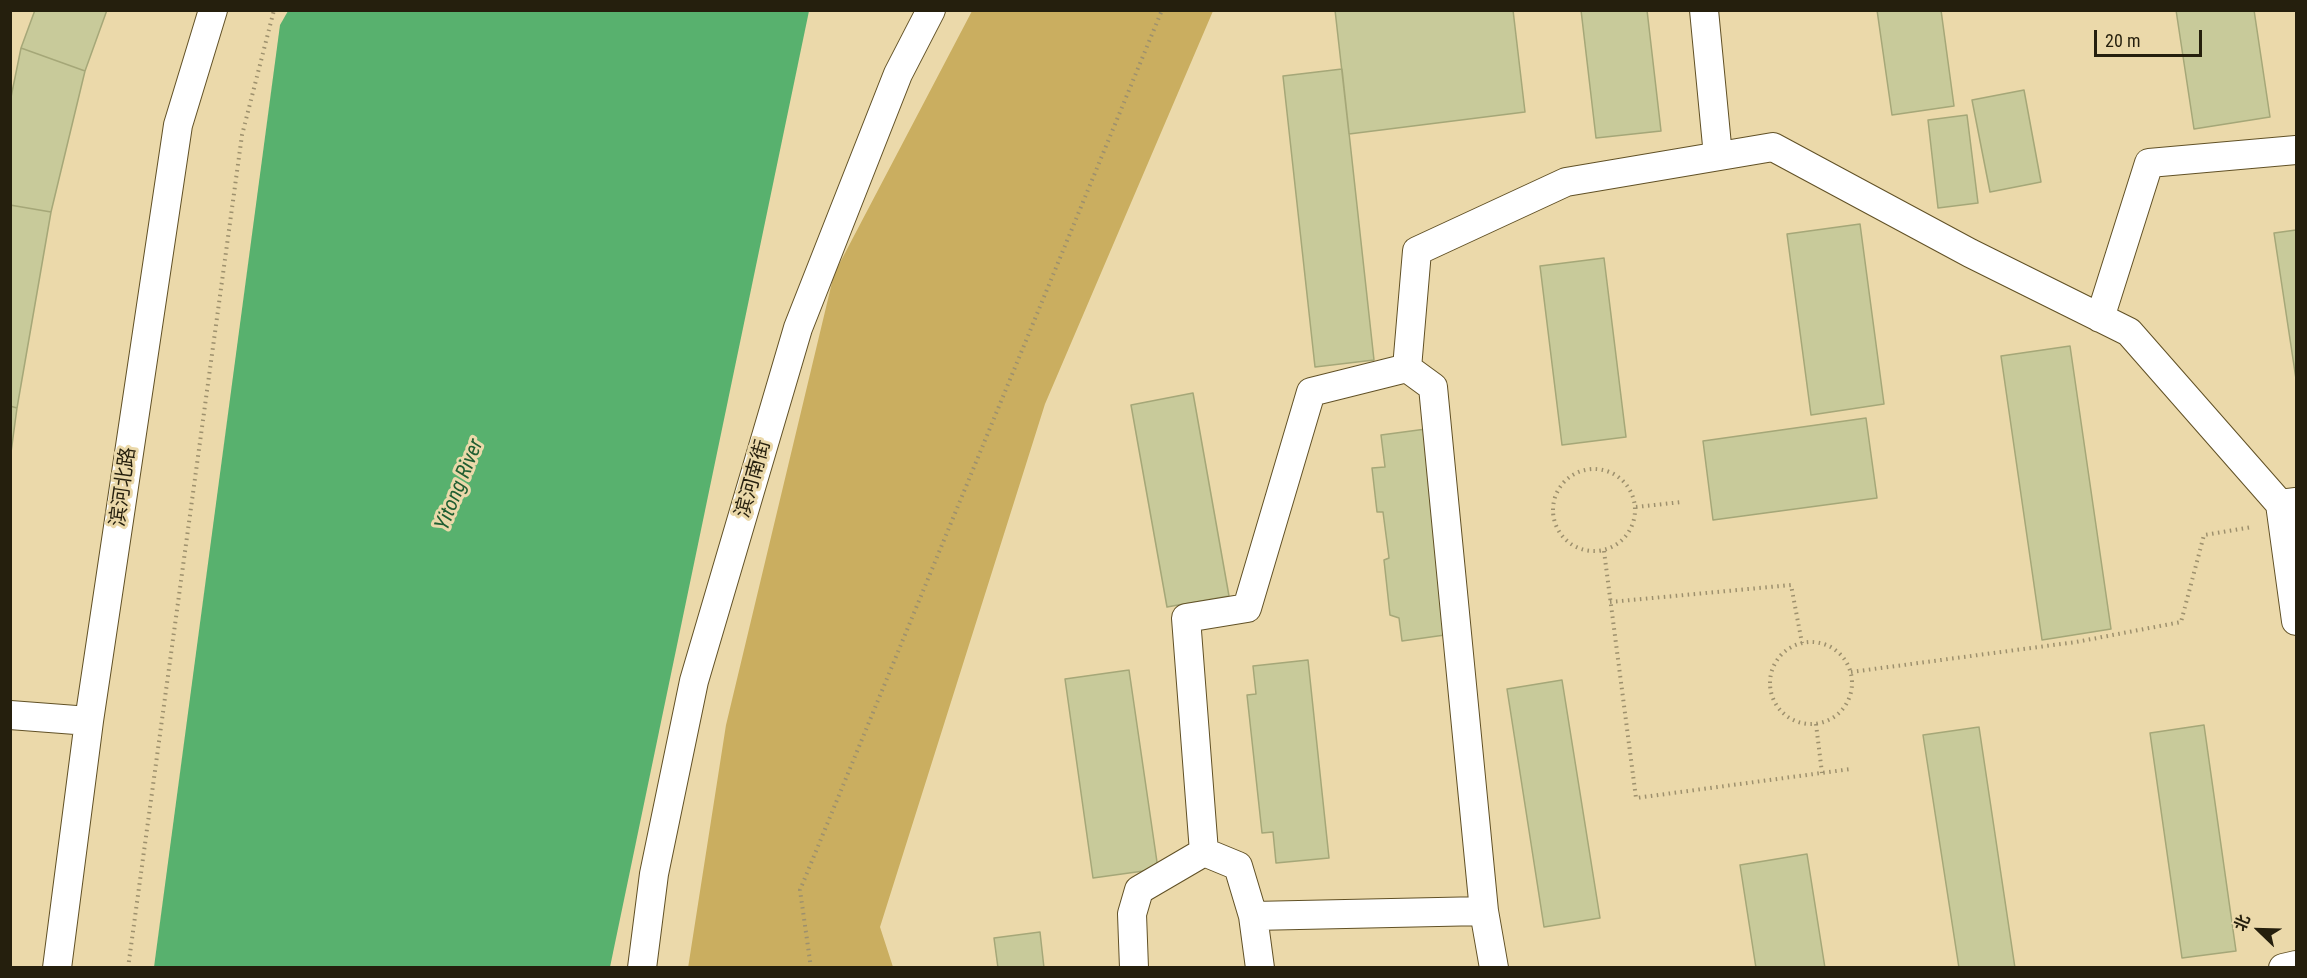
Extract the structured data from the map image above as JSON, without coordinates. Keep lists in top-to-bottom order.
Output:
{
  "streets": {
    "street": ["滨河南街", "滨河北路"]
  },
  "water": ["Yitong River"],
  "scale_bar": "20 m",
  "north": "top left"
}
